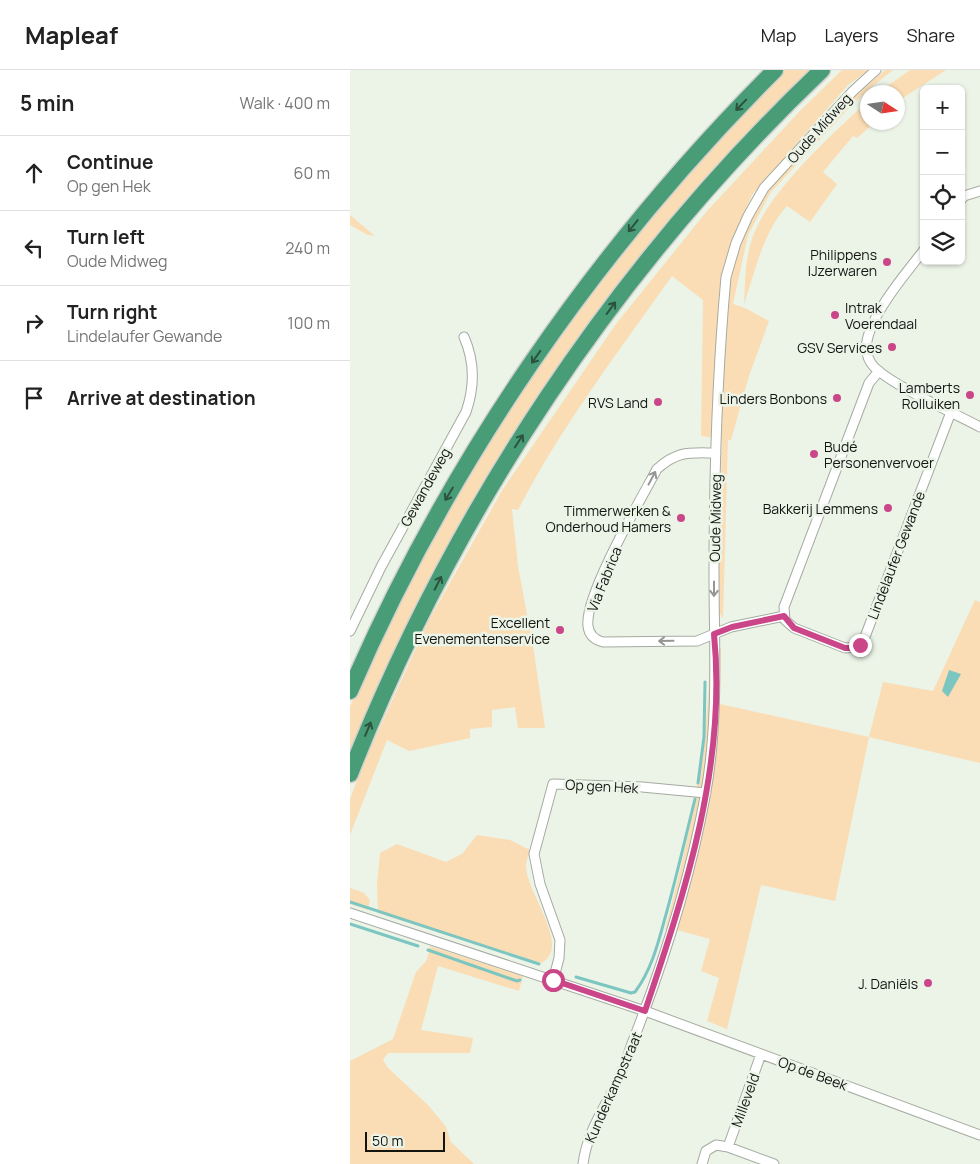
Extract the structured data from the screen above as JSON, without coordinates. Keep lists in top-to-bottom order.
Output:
{
  "streets": {
    "street": [
      "Oude Midweg",
      "Gewandeweg",
      "Lindelaufer Gewande",
      "Via Fabrica",
      "Op gen Hek",
      "Op de Beek",
      "Kunderkampstraat",
      "Milleveld"
    ]
  },
  "crossings": [
    ["Oude Midweg", "Via Fabrica"],
    ["Oude Midweg", "Op gen Hek"],
    ["Oude Midweg", "Op de Beek"],
    ["Oude Midweg", "Kunderkampstraat"],
    ["Op de Beek", "Kunderkampstraat"],
    ["Op de Beek", "Milleveld"]
  ],
  "places": [
    "Philippens IJzerwaren",
    "Intrak Voerendaal",
    "GSV Services",
    "Lamberts Rolluiken",
    "Linders Bonbons",
    "RVS Land",
    "Budé Personenvervoer",
    "Bakkerij Lemmens",
    "Timmerwerken & Onderhoud Hamers",
    "Excellent Evenementenservice",
    "J. Daniëls"
  ],
  "scale_bar": "50 m",
  "north": "right",
  "page": {
    "header": "Mapleaf",
    "nav": ["Map", "Layers", "Share"],
    "heading": ["5 min", "Walk · 400 m"],
    "map_buttons": ["+", "−"],
    "list": [
      ["Continue", "Op gen Hek", "60 m"],
      ["Turn left", "Oude Midweg", "240 m"],
      ["Turn right", "Lindelaufer Gewande", "100 m"],
      "Arrive at destination"
    ],
    "scale": "50 m"
  }
}
